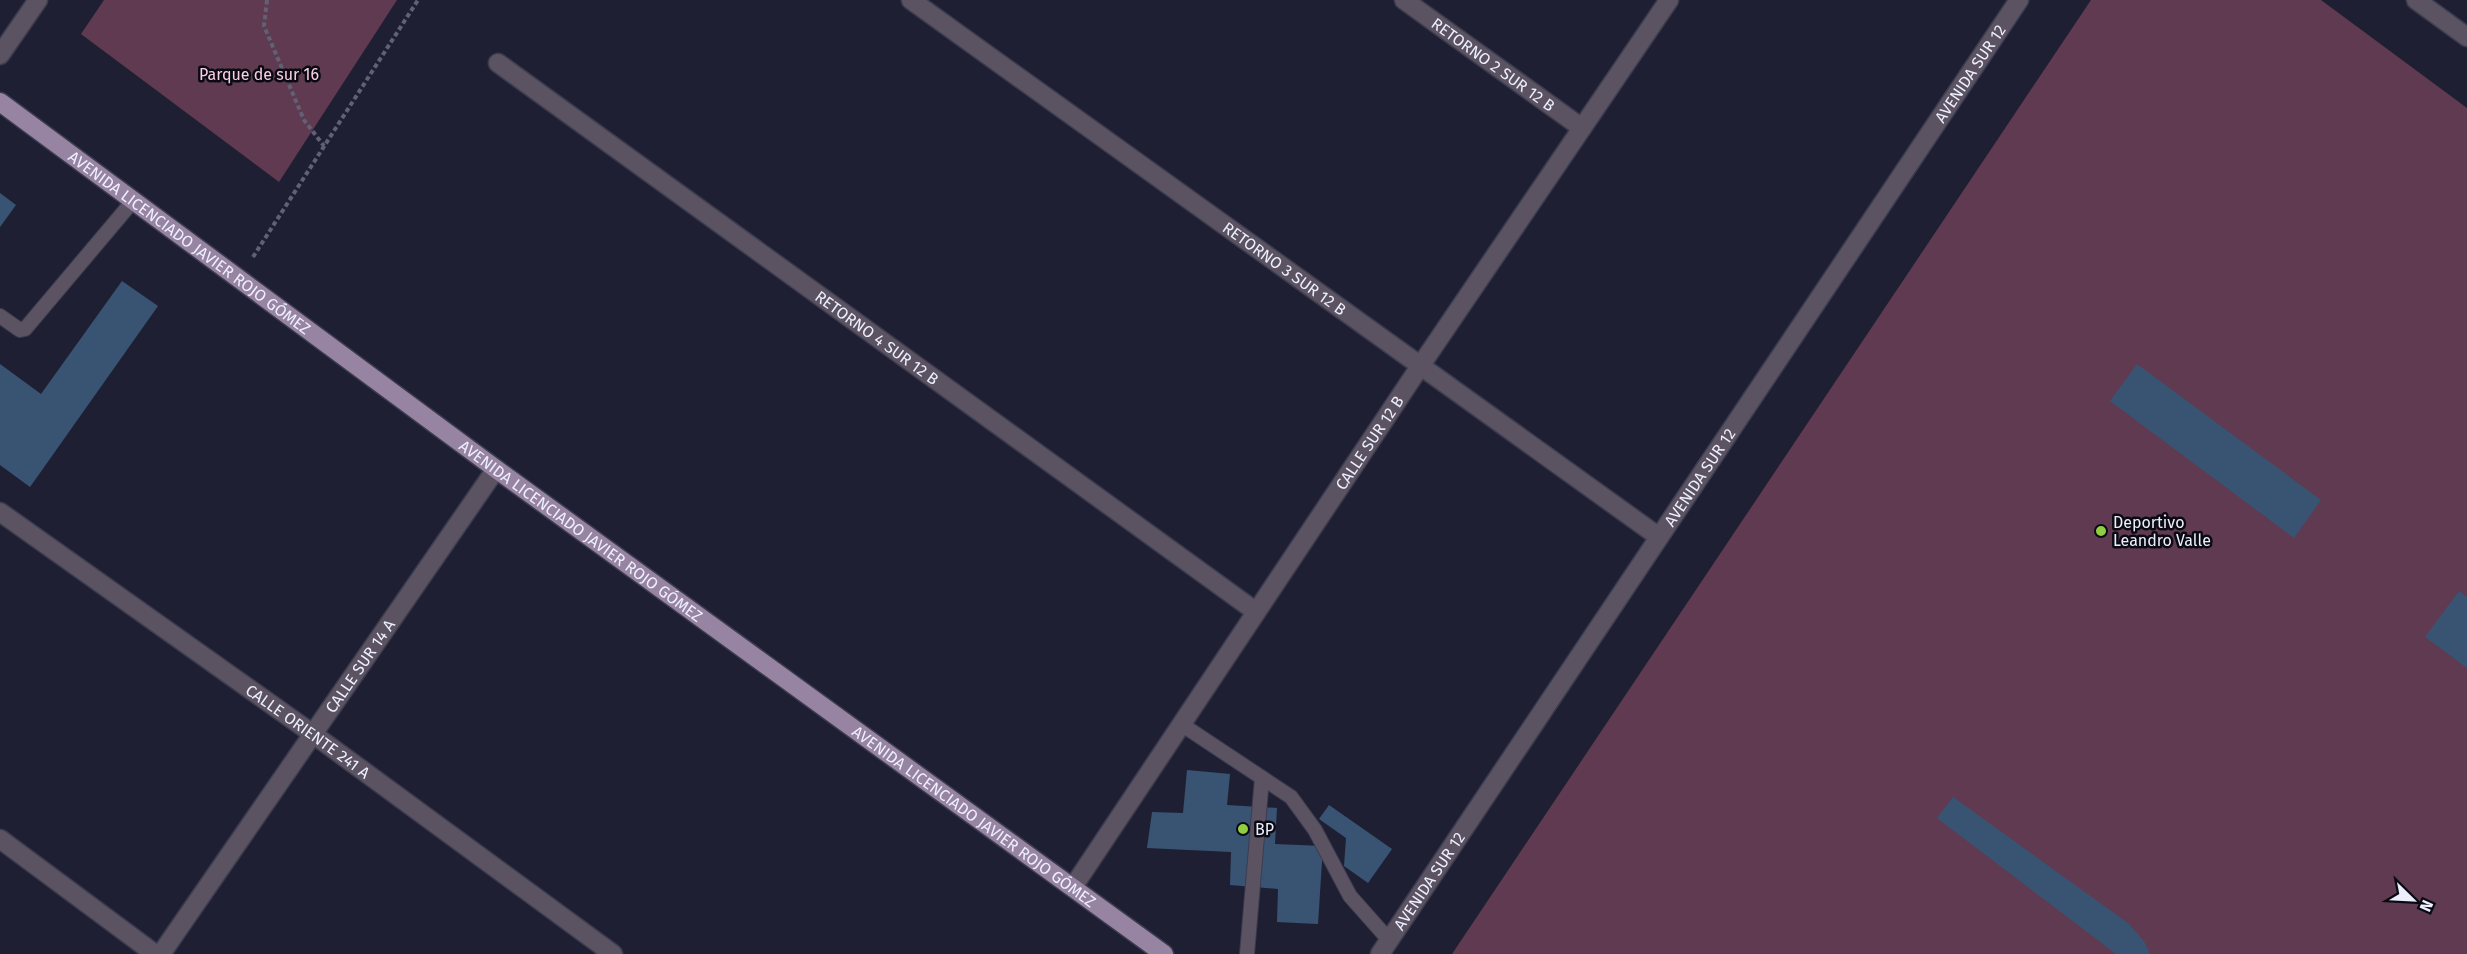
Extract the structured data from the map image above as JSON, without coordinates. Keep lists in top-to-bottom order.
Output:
{
  "streets": {
    "main road": ["AVENIDA LICENCIADO JAVIER ROJO GÓMEZ"],
    "street": [
      "RETORNO 2 SUR 12 B",
      "AVENIDA SUR 12",
      "RETORNO 3 SUR 12 B",
      "RETORNO 4 SUR 12 B",
      "CALLE SUR 12 B",
      "CALLE SUR 14 A",
      "CALLE ORIENTE 241 A"
    ]
  },
  "crossings": [
    ["RETORNO 2 SUR 12 B", "CALLE SUR 12 B"],
    ["AVENIDA SUR 12", "RETORNO 3 SUR 12 B"],
    ["AVENIDA LICENCIADO JAVIER ROJO GÓMEZ", "CALLE SUR 12 B"],
    ["AVENIDA LICENCIADO JAVIER ROJO GÓMEZ", "CALLE SUR 14 A"],
    ["RETORNO 3 SUR 12 B", "CALLE SUR 12 B"],
    ["RETORNO 4 SUR 12 B", "CALLE SUR 12 B"],
    ["CALLE SUR 14 A", "CALLE ORIENTE 241 A"]
  ],
  "parks": ["Parque de sur 16"],
  "places": ["Deportivo Leandro Valle", "BP"],
  "north": "bottom right"
}
